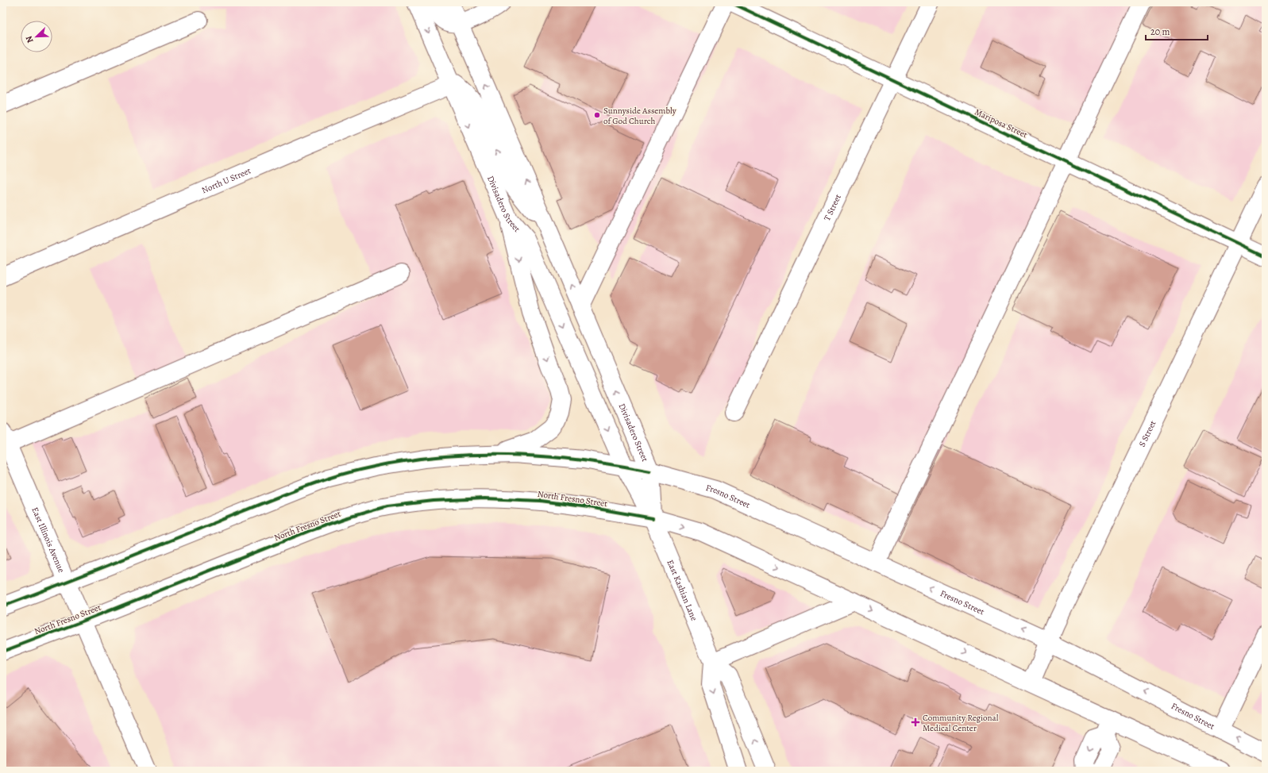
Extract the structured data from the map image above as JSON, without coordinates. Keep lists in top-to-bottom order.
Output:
{
  "streets": {
    "main road": [
      "Mariposa Street",
      "North U Street",
      "Divisadero Street",
      "T Street",
      "S Street",
      "Fresno Street",
      "North Fresno Street",
      "East Illinois Avenue",
      "East Kashian Lane"
    ]
  },
  "crossings": [
    ["Mariposa Street", "T Street"],
    ["Mariposa Street", "S Street"],
    ["North U Street", "Divisadero Street"],
    ["Divisadero Street", "Fresno Street"],
    ["Divisadero Street", "North Fresno Street"],
    ["Divisadero Street", "East Kashian Lane"],
    ["S Street", "Fresno Street"],
    ["North Fresno Street", "East Illinois Avenue"],
    ["North Fresno Street", "East Kashian Lane"]
  ],
  "places": {
    "other": ["Sunnyside Assembly of God Church"],
    "health": ["Community Regional Medical Center"]
  },
  "scale_bar": "20 m",
  "north": "bottom left"
}
